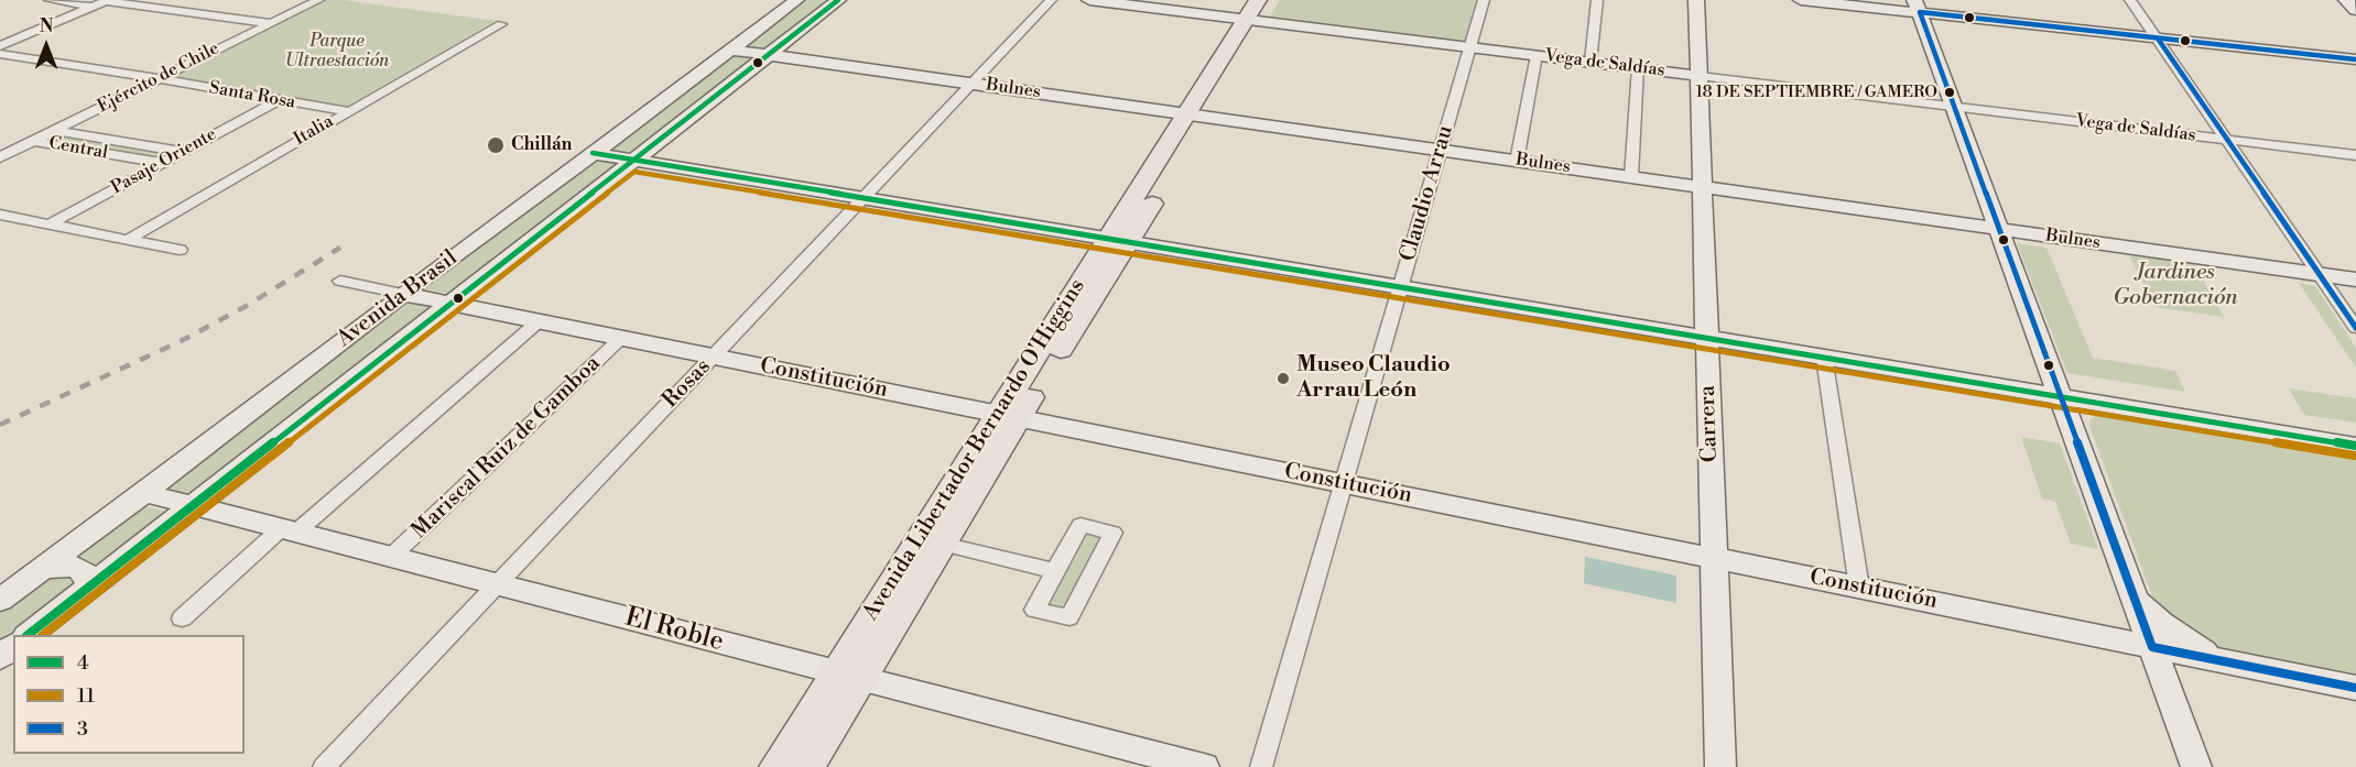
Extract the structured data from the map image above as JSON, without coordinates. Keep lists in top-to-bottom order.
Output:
{
  "streets": {
    "main road": ["Avenida Libertador Bernardo O'Higgins"],
    "street": [
      "Vega de Saldías",
      "Ejército de Chile",
      "Bulnes",
      "Santa Rosa",
      "Italia",
      "Central",
      "Pasaje Oriente",
      "Claudio Arrau",
      "Avenida Brasil",
      "Constitución",
      "Rosas",
      "Carrera",
      "Mariscal Ruiz de Gamboa",
      "El Roble"
    ]
  },
  "crossings": [
    ["Vega de Saldías", "Claudio Arrau"],
    ["Vega de Saldías", "Carrera"],
    ["Vega de Saldías", "Avenida Libertador Bernardo O'Higgins"],
    ["Ejército de Chile", "Santa Rosa"],
    ["Ejército de Chile", "Central"],
    ["Bulnes", "Claudio Arrau"],
    ["Bulnes", "Avenida Brasil"],
    ["Bulnes", "Rosas"],
    ["Bulnes", "Carrera"],
    ["Bulnes", "Avenida Libertador Bernardo O'Higgins"],
    ["Santa Rosa", "Italia"],
    ["Santa Rosa", "Pasaje Oriente"],
    ["Central", "Pasaje Oriente"],
    ["Claudio Arrau", "Constitución"],
    ["Avenida Brasil", "Constitución"],
    ["Avenida Brasil", "El Roble"],
    ["Constitución", "Rosas"],
    ["Constitución", "Carrera"],
    ["Constitución", "Mariscal Ruiz de Gamboa"],
    ["Constitución", "Avenida Libertador Bernardo O'Higgins"],
    ["Rosas", "El Roble"],
    ["Mariscal Ruiz de Gamboa", "El Roble"],
    ["Avenida Libertador Bernardo O'Higgins", "El Roble"]
  ],
  "parks": ["Parque Ultraestación", "Jardines Gobernación"],
  "places": ["18 DE SEPTIEMBRE / GAMERO", "Chillán", "Museo Claudio Arrau León"],
  "lines": ["transit line 4", "transit line 3", "transit line 11"],
  "legend": ["4", "11", "3"],
  "north": "top"
}
